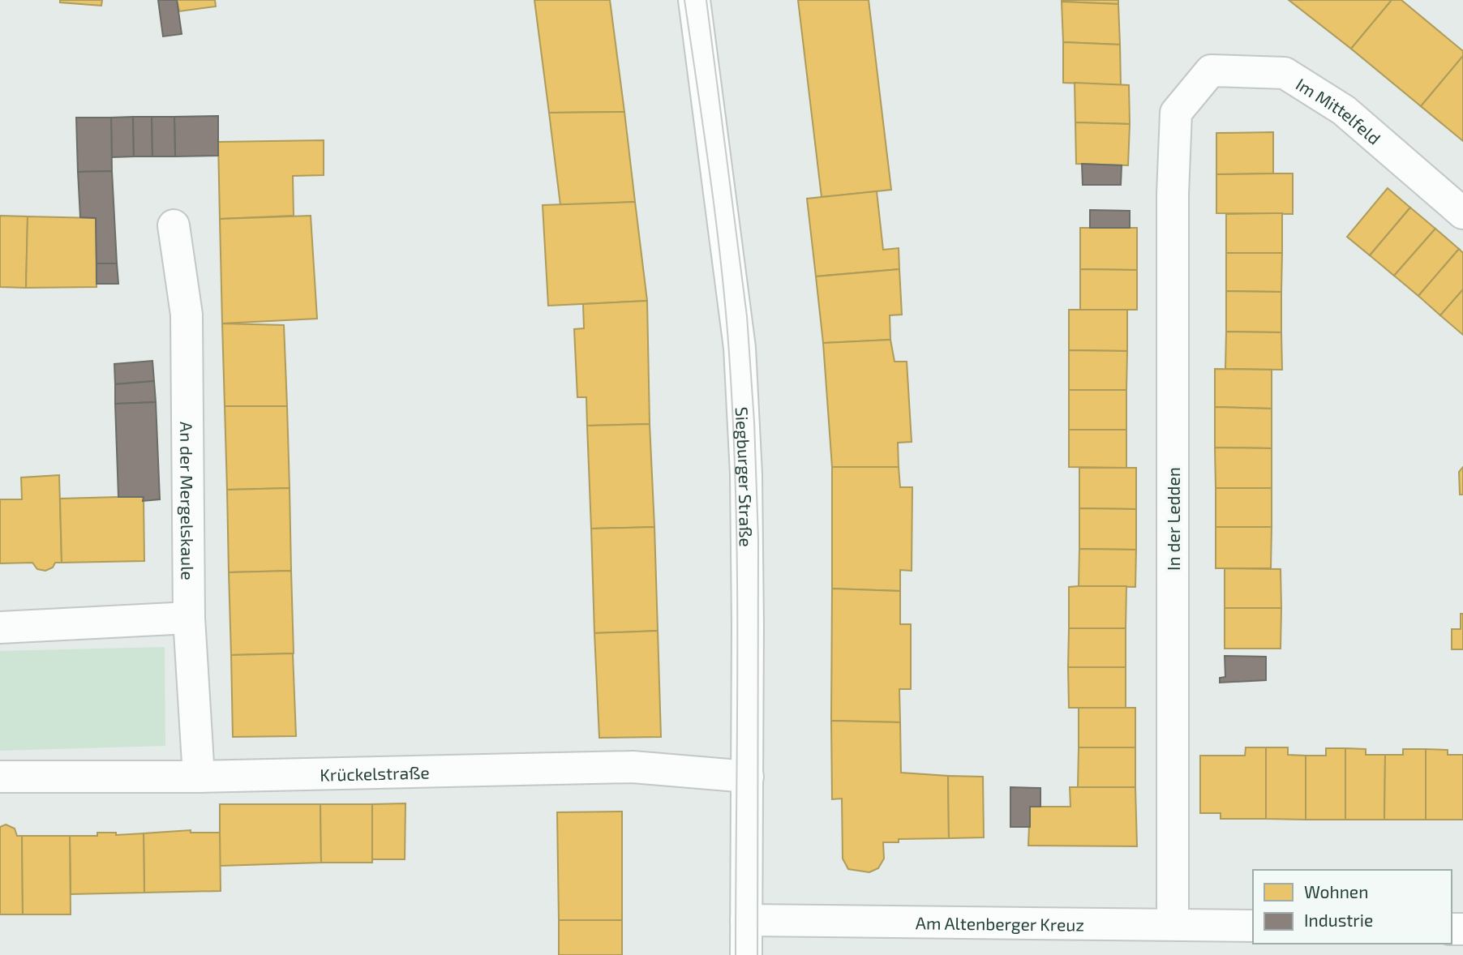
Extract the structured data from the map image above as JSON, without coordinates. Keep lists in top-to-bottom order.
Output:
{
  "streets": {
    "street": [
      "Im Mittelfeld",
      "Siegburger Straße",
      "An der Mergelskaule",
      "In der Ledden",
      "Krückelstraße",
      "Am Altenberger Kreuz"
    ]
  },
  "crossings": [
    ["Im Mittelfeld", "In der Ledden"],
    ["Siegburger Straße", "Krückelstraße"],
    ["Siegburger Straße", "Am Altenberger Kreuz"],
    ["An der Mergelskaule", "Krückelstraße"],
    ["In der Ledden", "Am Altenberger Kreuz"]
  ],
  "legend": ["Wohnen", "Industrie"]
}
